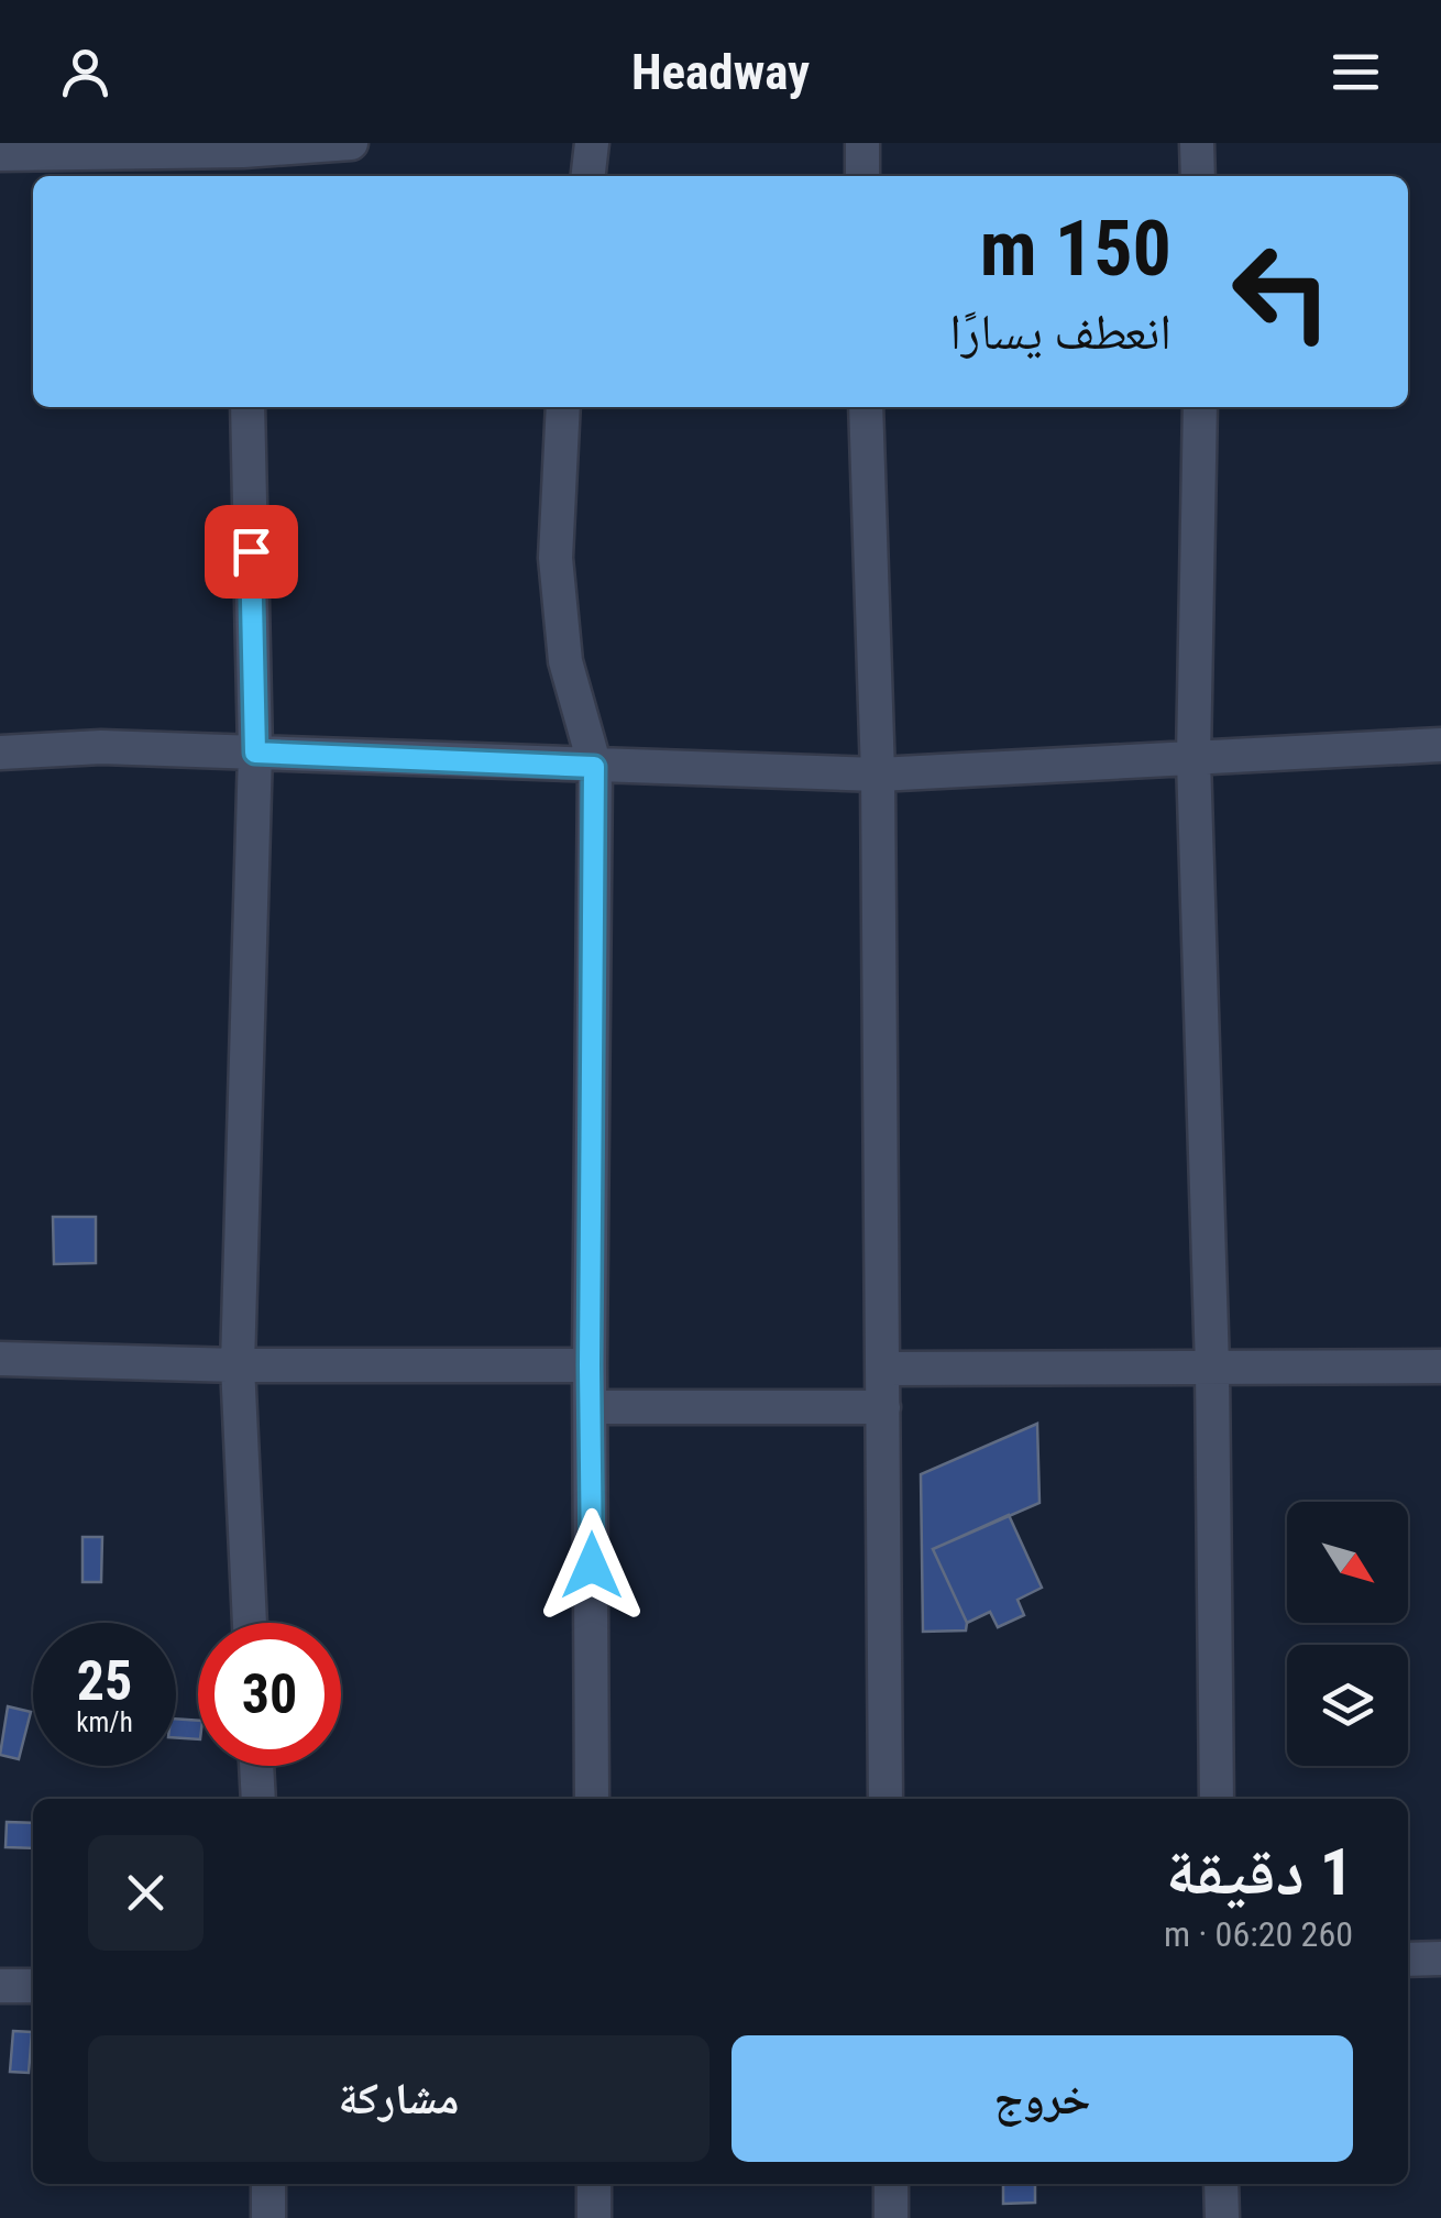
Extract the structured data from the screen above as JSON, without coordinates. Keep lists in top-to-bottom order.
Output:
{
  "north": "bottom right",
  "page": {
    "header": "Headway",
    "turn": ["150 m", "انعطف يسارًا"],
    "speed": "25 km/h",
    "limit": "30",
    "heading": ["1 دقيقة", "260 m · 06:20"],
    "buttons": ["خروج", "مشاركة"]
  }
}
